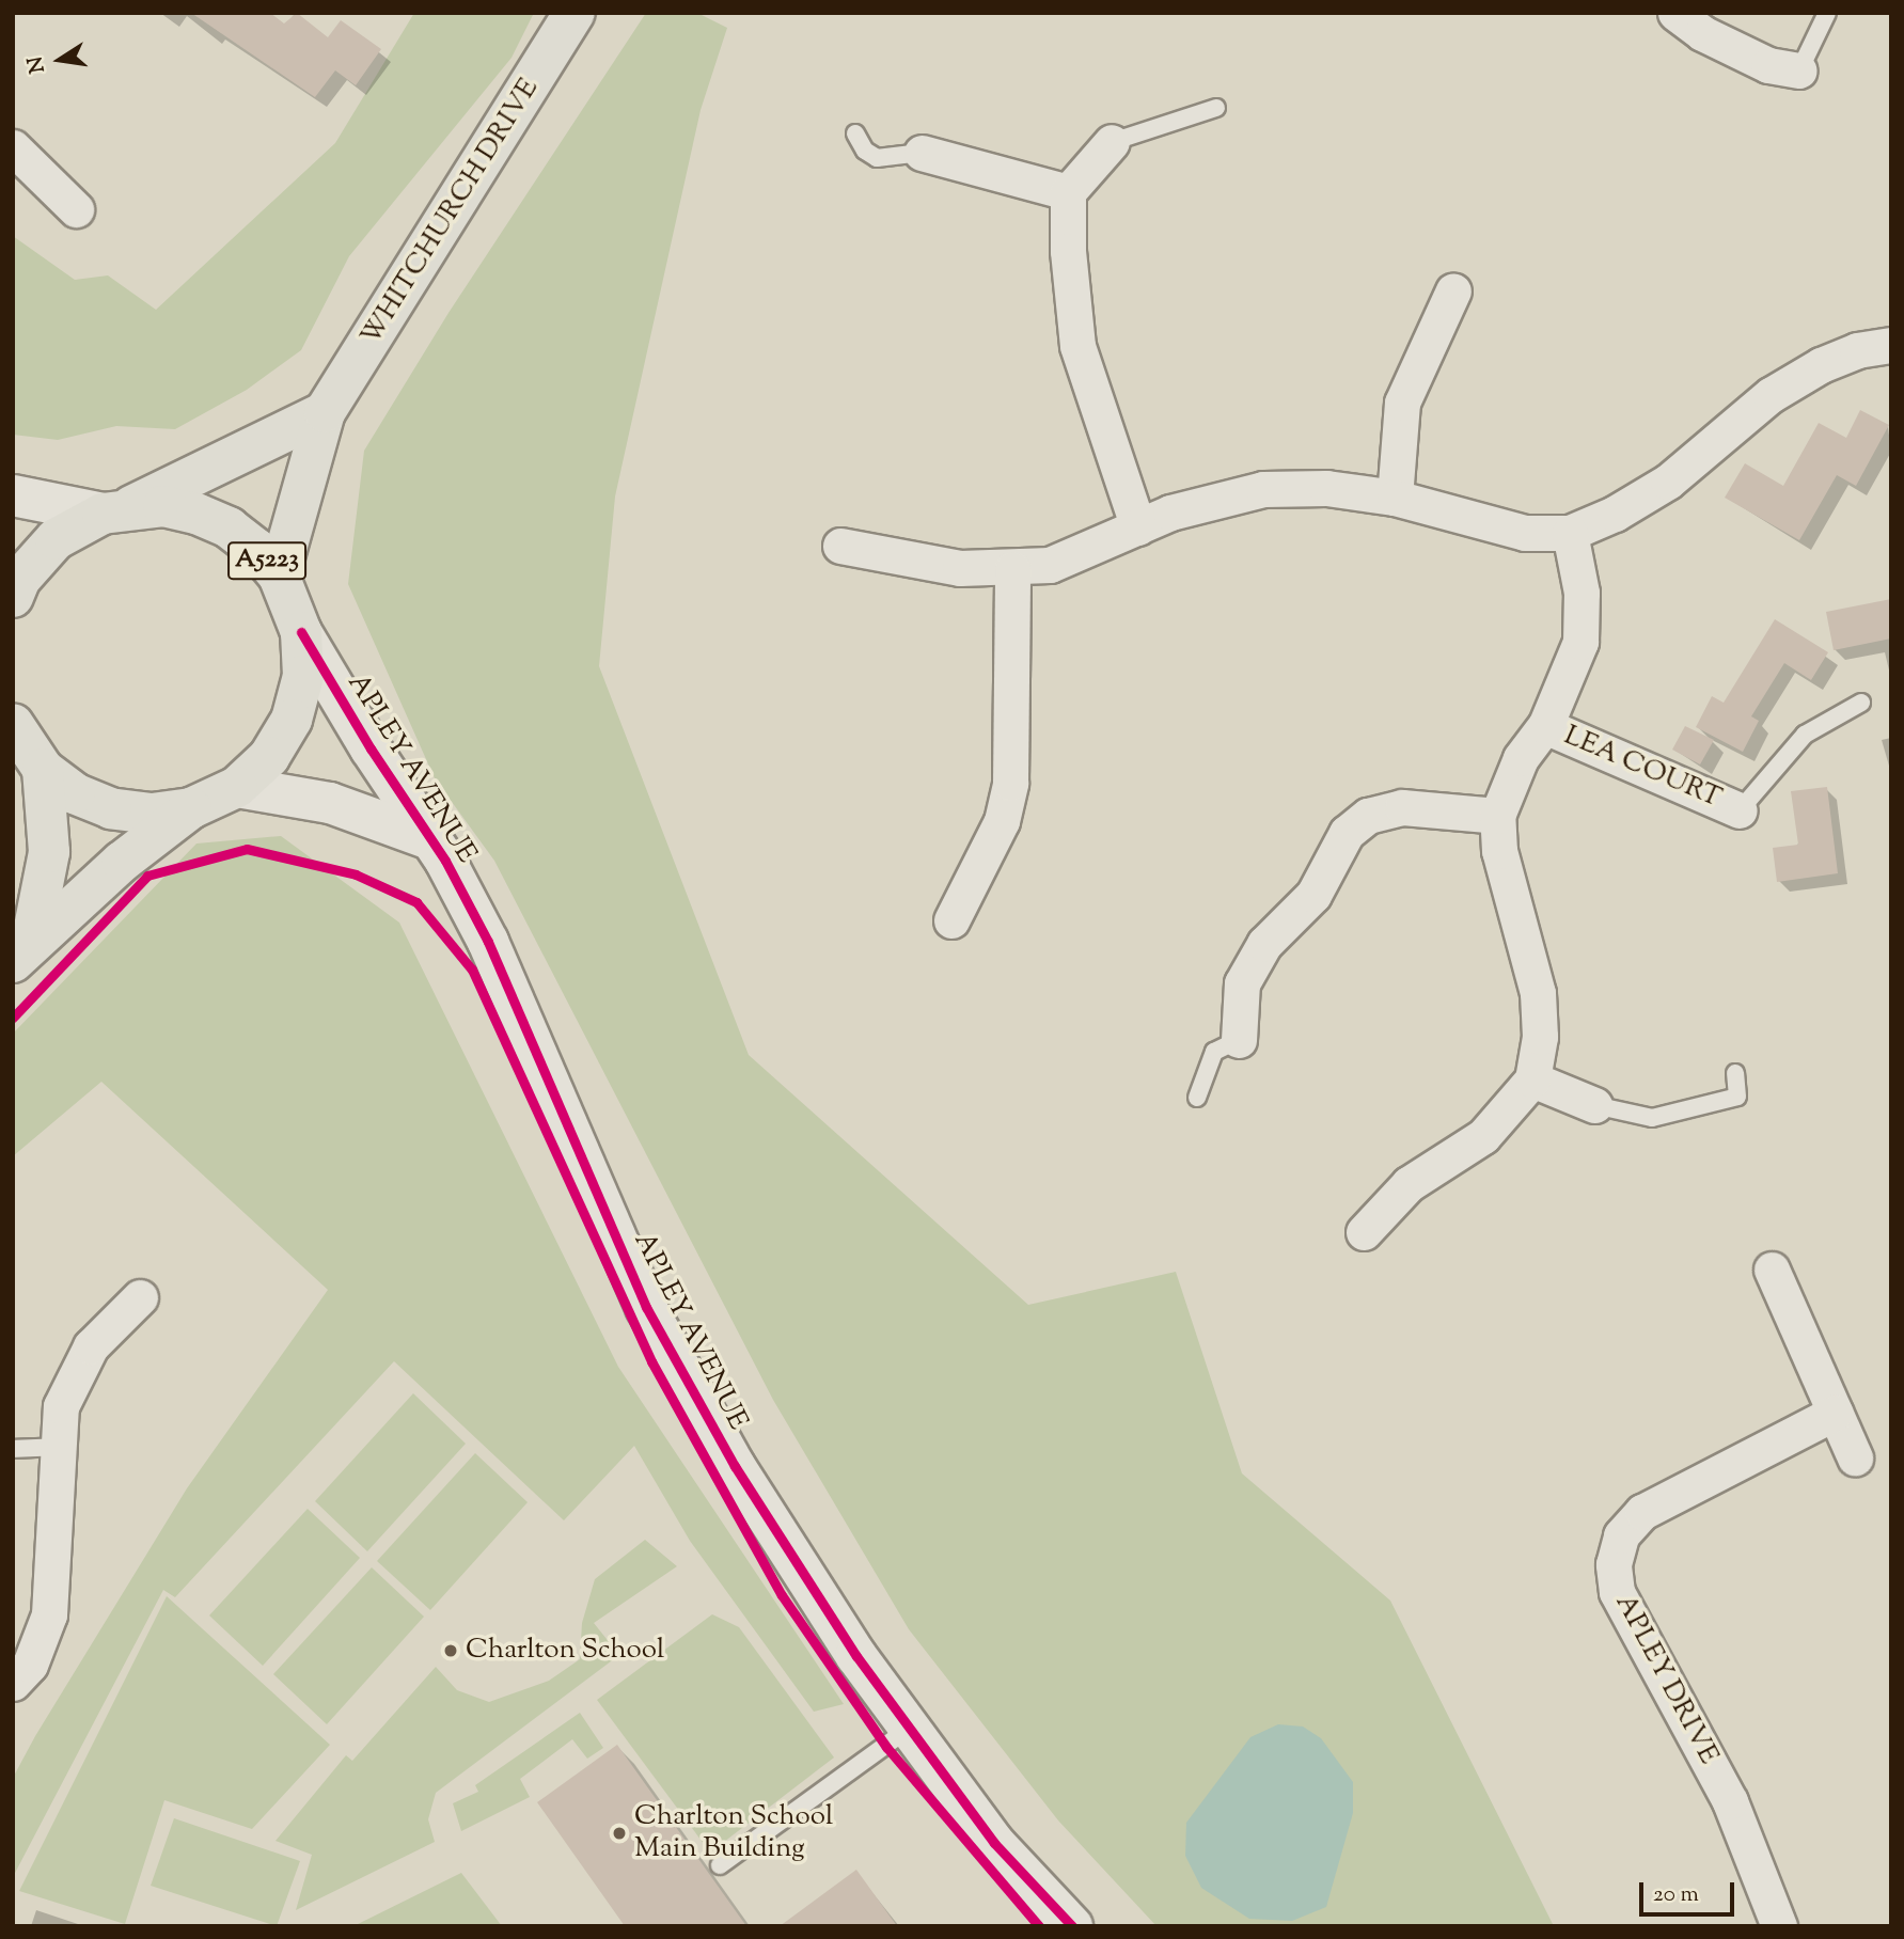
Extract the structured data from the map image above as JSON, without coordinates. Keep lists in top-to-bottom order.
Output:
{
  "streets": {
    "main road": ["WHITCHURCH DRIVE", "A5223"],
    "street": ["LEA COURT", "APLEY AVENUE", "APLEY DRIVE"]
  },
  "crossings": [
    ["WHITCHURCH DRIVE", "A5223"],
    ["A5223", "APLEY AVENUE"]
  ],
  "places": ["Charlton School", "Charlton School Main Building"],
  "scale_bar": "20 m",
  "north": "left"
}
